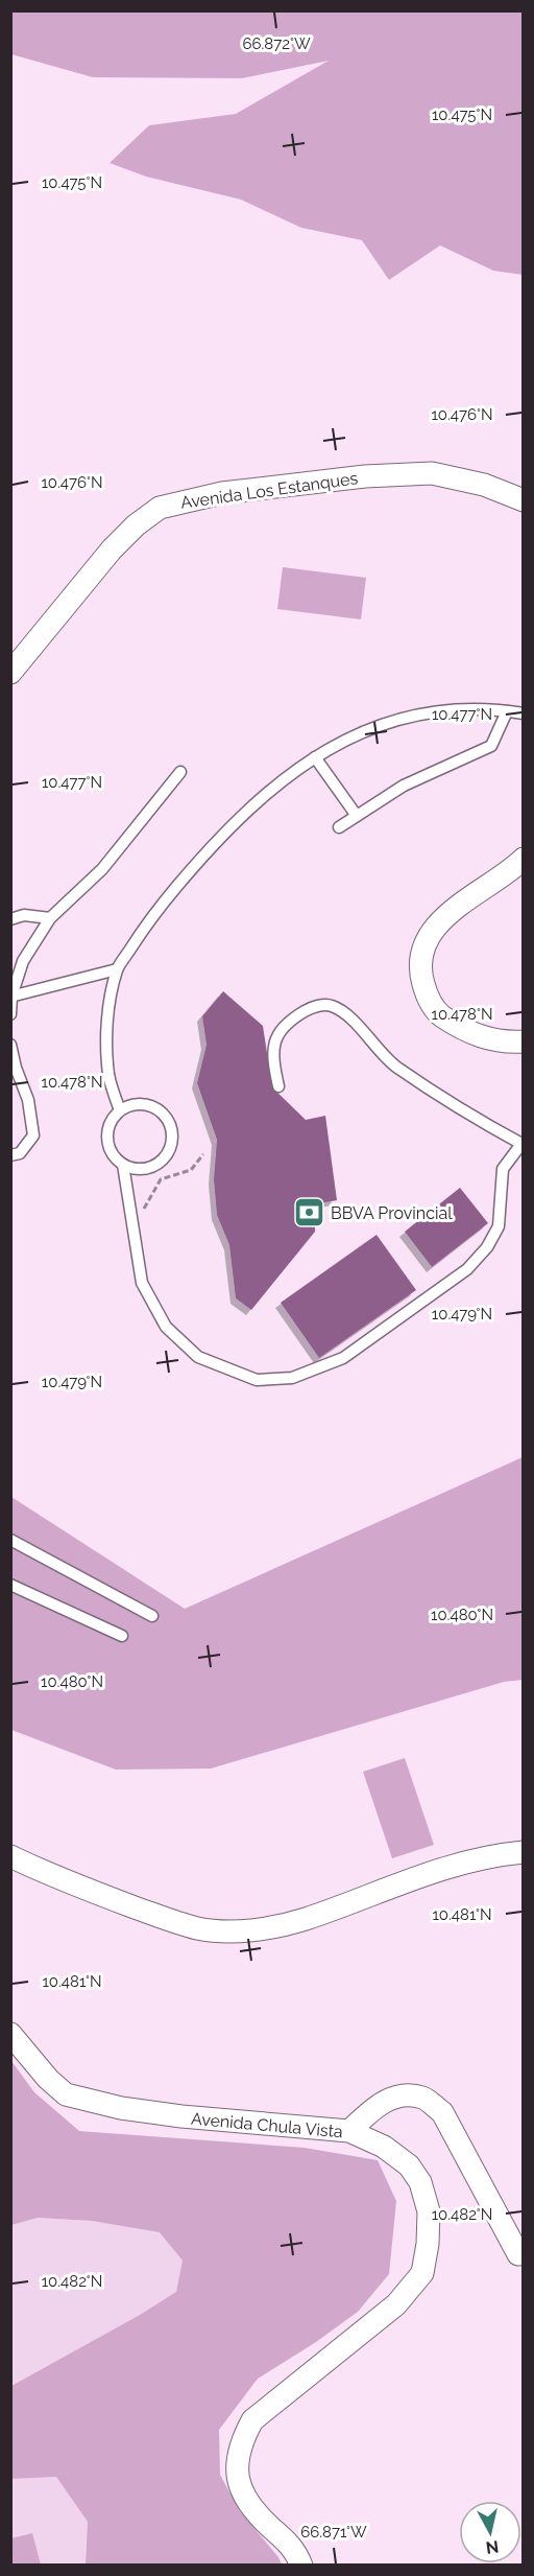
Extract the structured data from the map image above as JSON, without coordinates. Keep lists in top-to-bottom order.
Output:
{
  "streets": {
    "street": ["Avenida Los Estanques", "Avenida Chula Vista"]
  },
  "places": {
    "bank": ["BBVA Provincial"]
  },
  "north": "bottom",
  "coordinates": [
    "66.872°W",
    "10.475°N",
    "10.476°N",
    "10.477°N",
    "10.478°N",
    "10.479°N",
    "10.480°N",
    "10.481°N",
    "10.482°N",
    "66.871°W"
  ]
}
